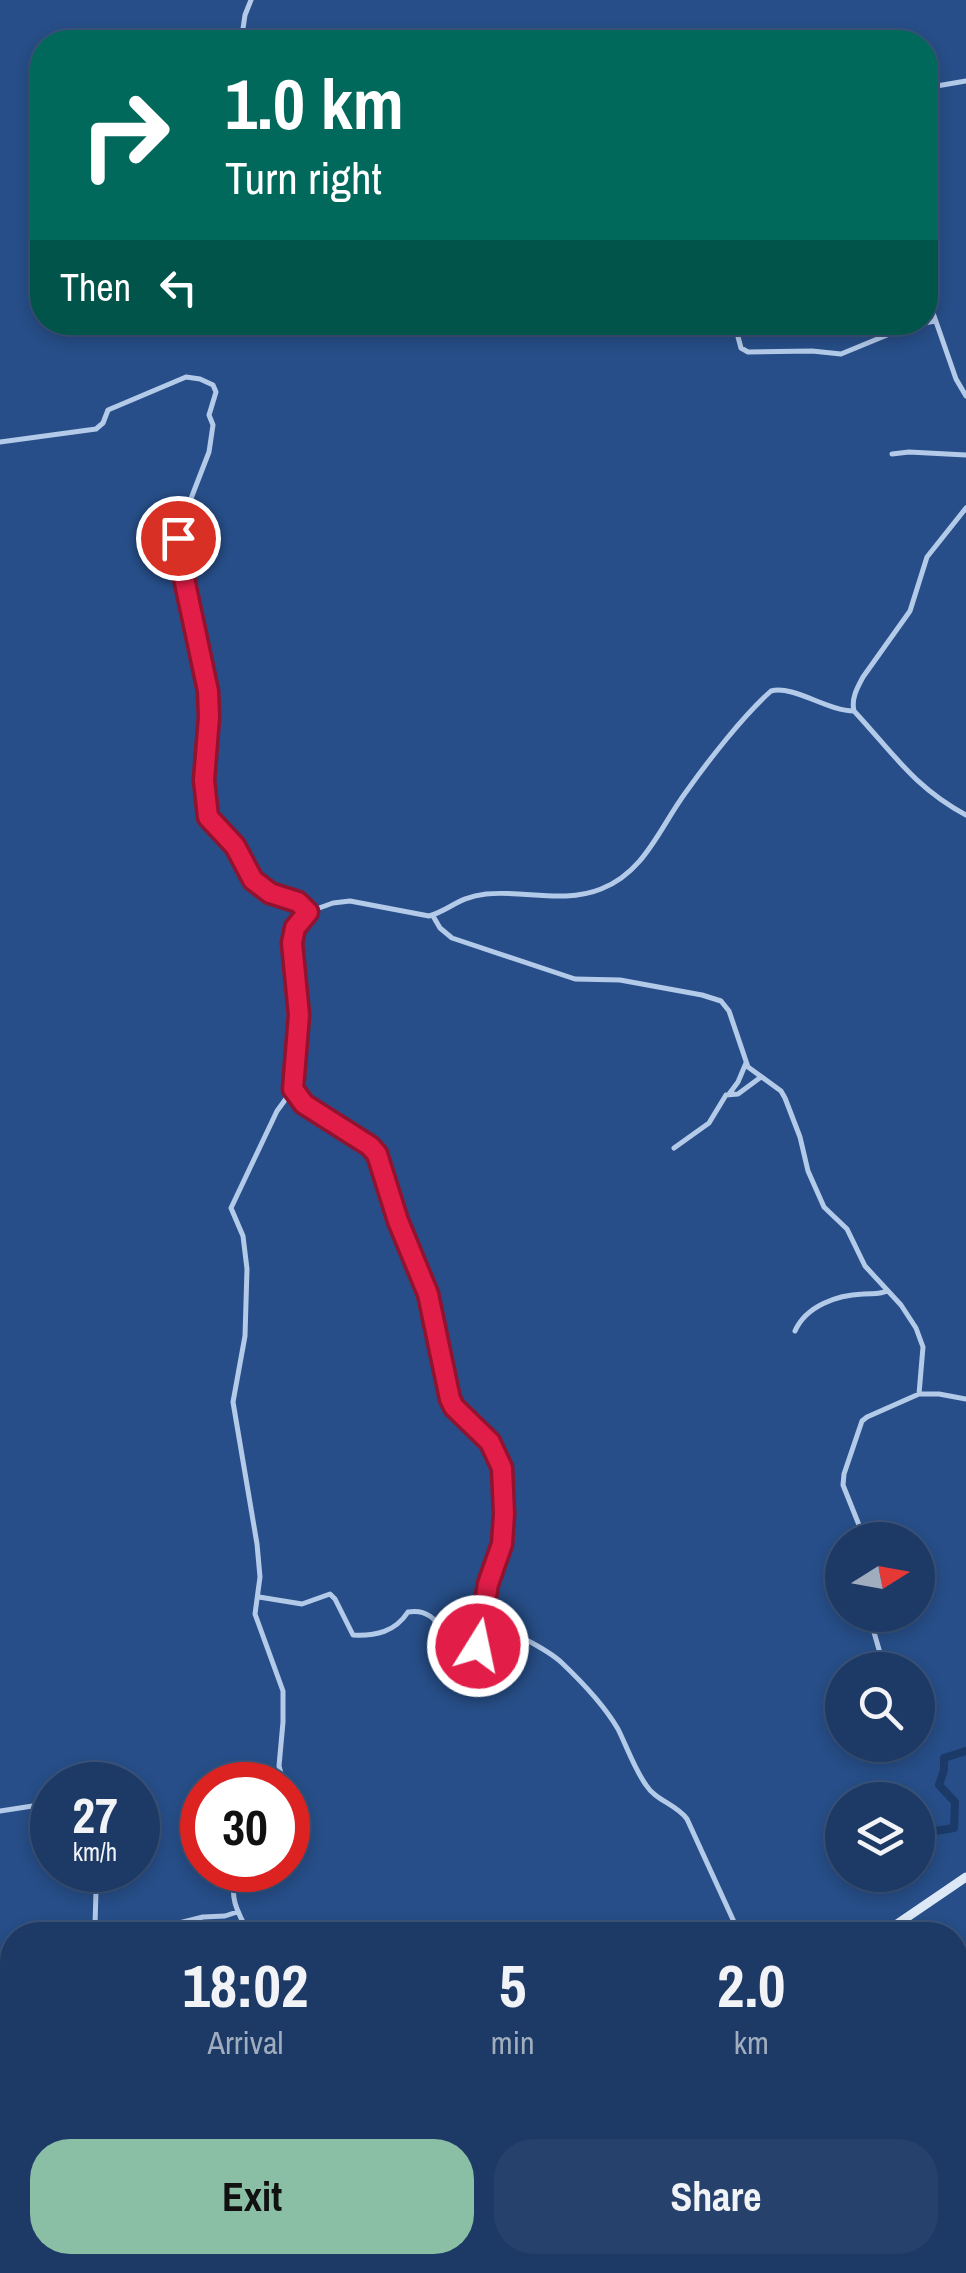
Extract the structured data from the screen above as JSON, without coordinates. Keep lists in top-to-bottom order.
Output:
{
  "north": "right",
  "page": {
    "turn": ["1.0 km", "Turn right"],
    "then": "Then",
    "speed": "27 km/h",
    "limit": "30",
    "eta": [
      "18:02",
      "Arrival",
      "5",
      "min",
      "2.0",
      "km"
    ],
    "buttons": ["Exit", "Share"]
  }
}
